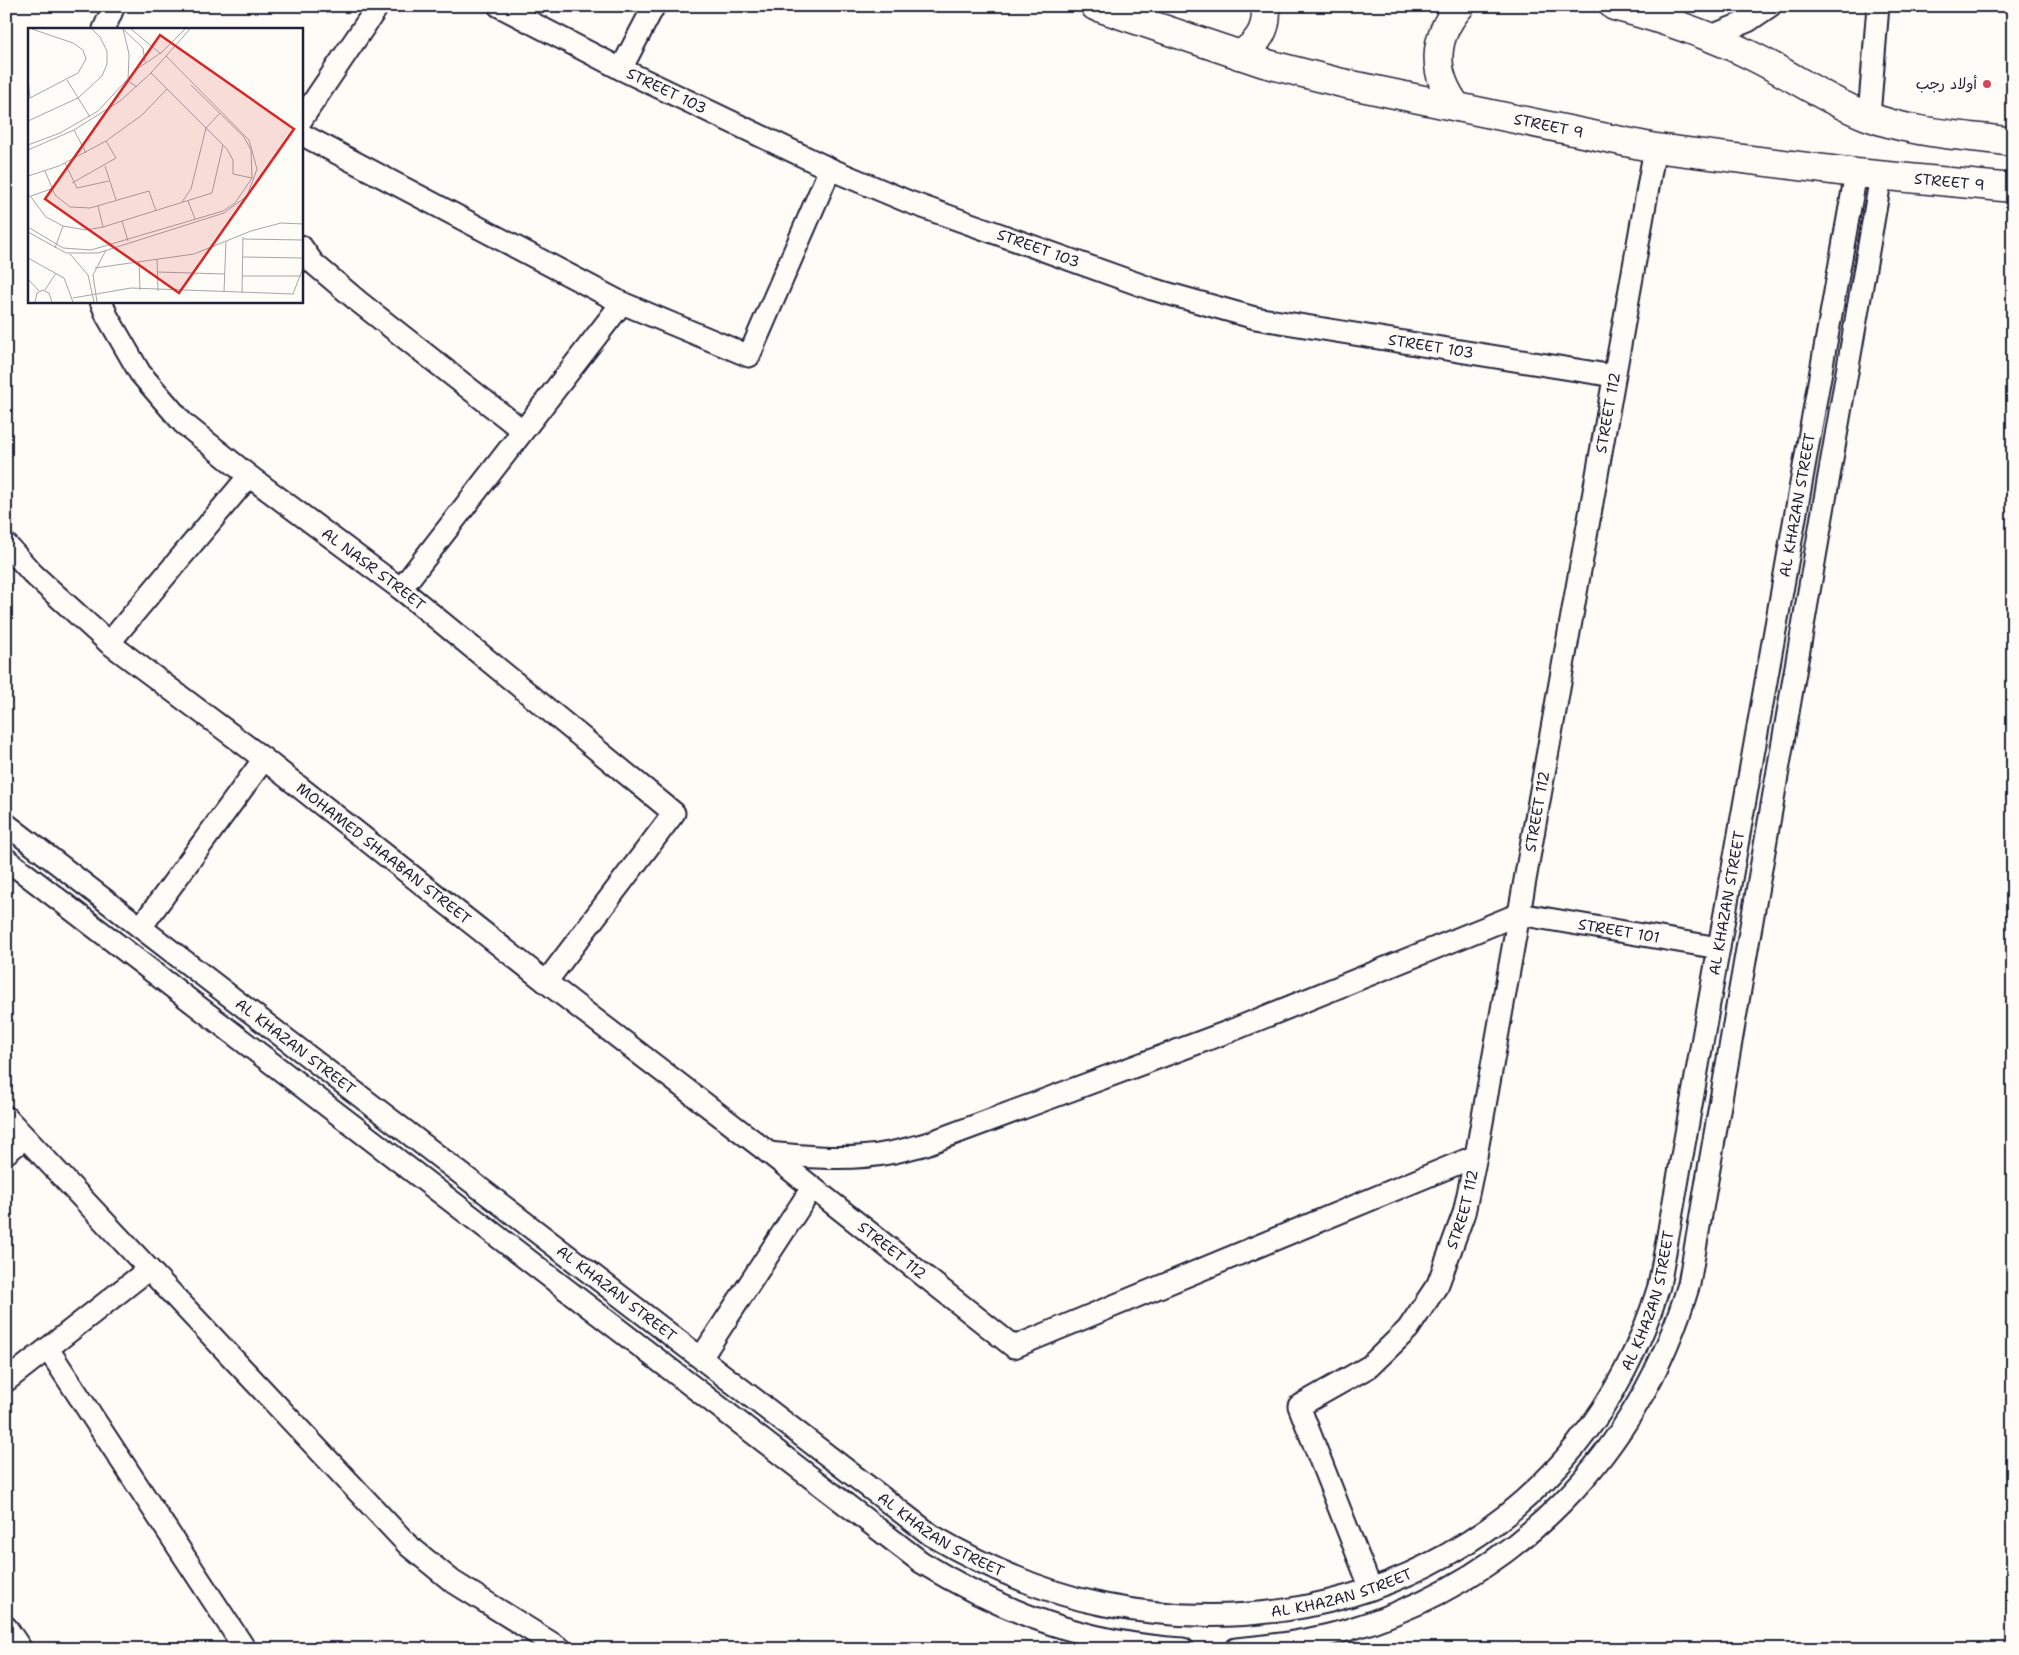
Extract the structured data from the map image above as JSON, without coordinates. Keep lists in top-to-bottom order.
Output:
{
  "streets": {
    "main road": ["STREET 9"],
    "street": [
      "STREET 103",
      "STREET 112",
      "AL KHAZAN STREET",
      "AL NASR STREET",
      "MOHAMED SHAABAN STREET",
      "STREET 101"
    ]
  },
  "crossings": [
    ["STREET 103", "STREET 112"],
    ["STREET 9", "STREET 112"],
    ["STREET 9", "AL KHAZAN STREET"],
    ["STREET 112", "AL KHAZAN STREET"],
    ["STREET 112", "MOHAMED SHAABAN STREET"],
    ["STREET 112", "STREET 101"],
    ["AL KHAZAN STREET", "STREET 101"],
    ["AL NASR STREET", "MOHAMED SHAABAN STREET"]
  ],
  "places": ["أولاد رجب"]
}
